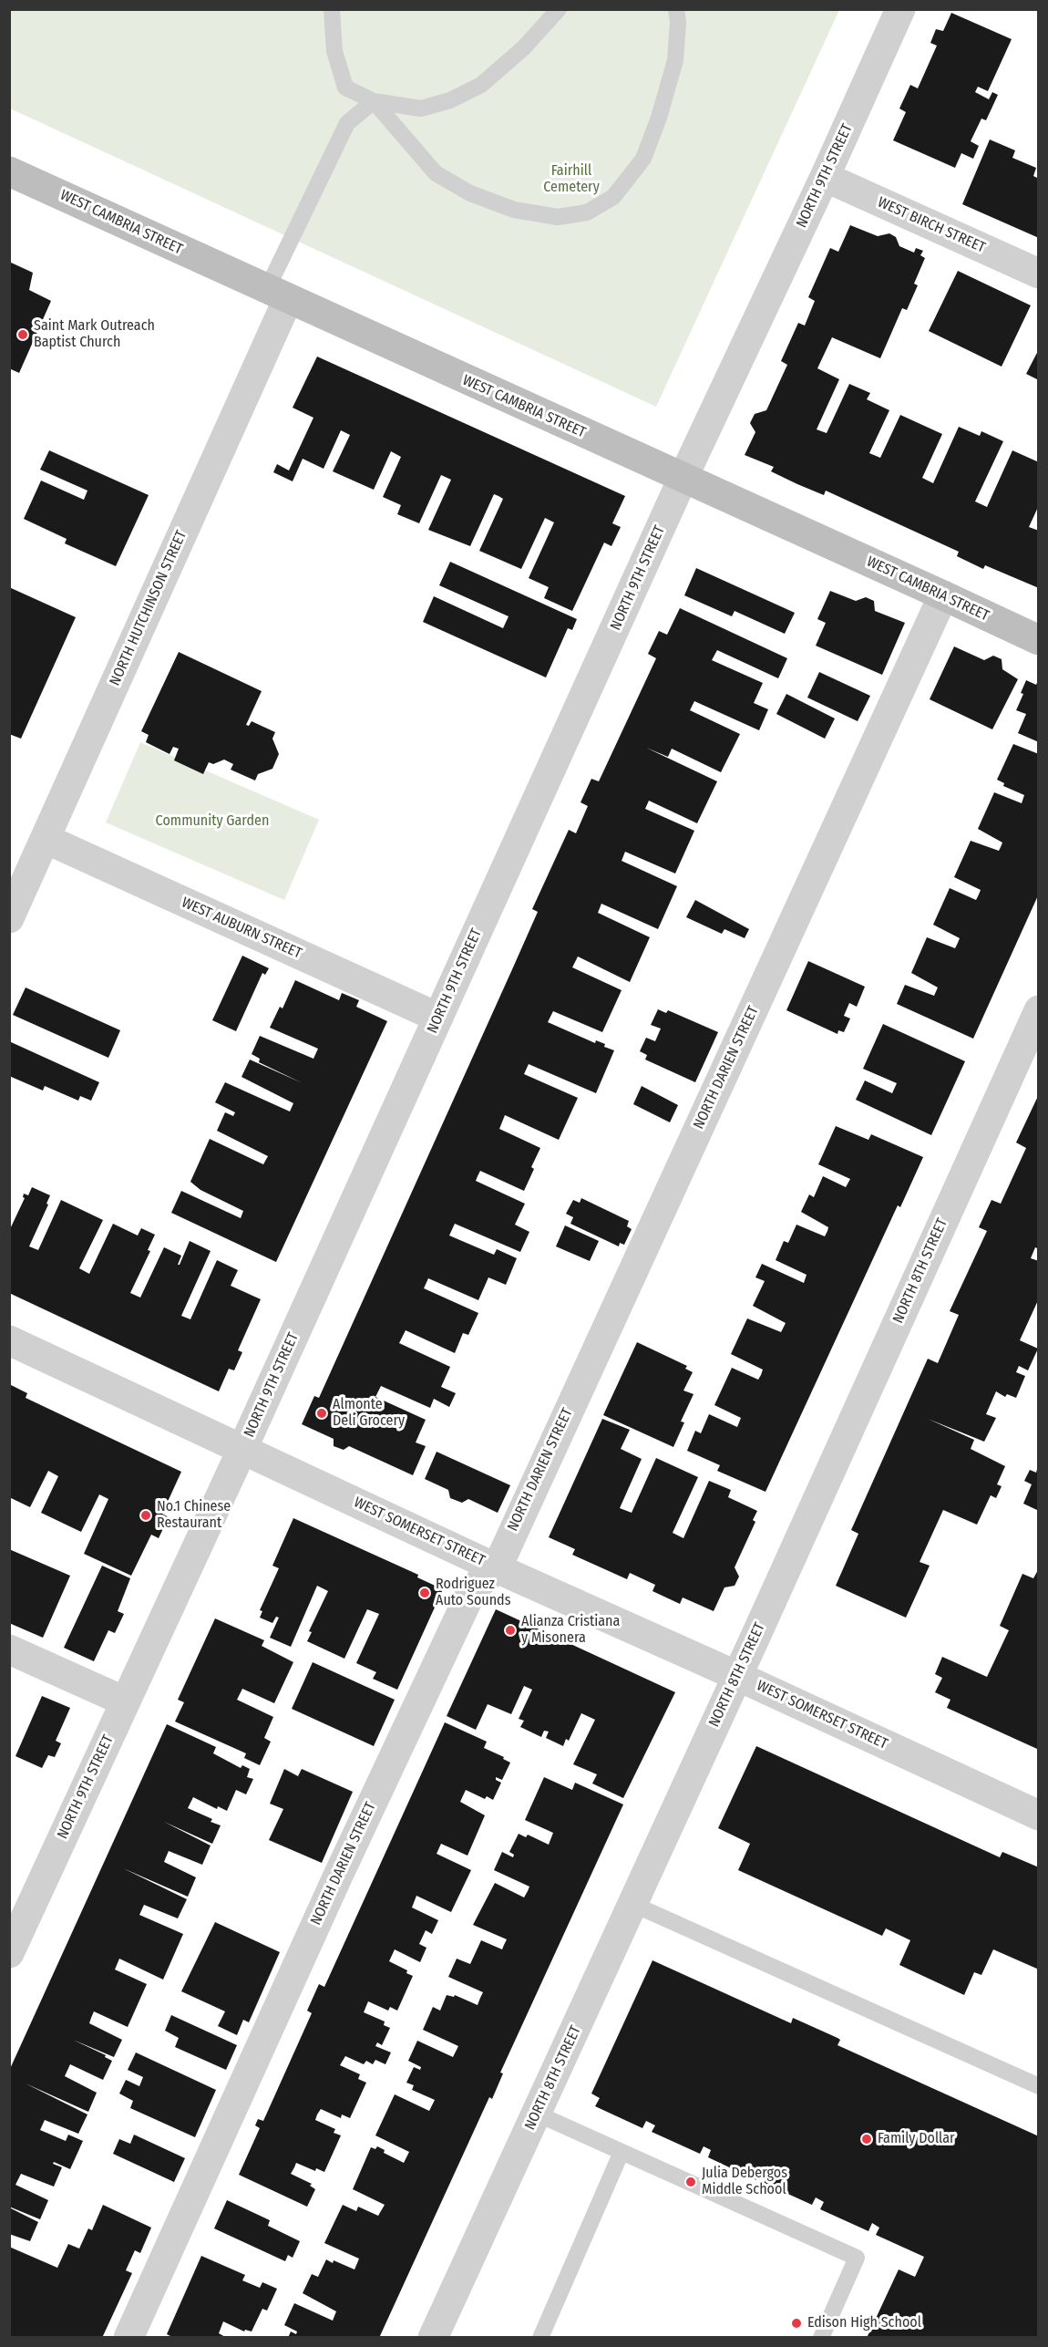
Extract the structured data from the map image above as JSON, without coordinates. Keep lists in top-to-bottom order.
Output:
{
  "streets": {
    "street": [
      "NORTH 9TH STREET",
      "WEST CAMBRIA STREET",
      "WEST BIRCH STREET",
      "NORTH HUTCHINSON STREET",
      "WEST AUBURN STREET",
      "NORTH DARIEN STREET",
      "NORTH 8TH STREET",
      "WEST SOMERSET STREET"
    ]
  },
  "crossings": [
    ["NORTH 9TH STREET", "WEST CAMBRIA STREET"],
    ["NORTH 9TH STREET", "WEST BIRCH STREET"],
    ["NORTH 9TH STREET", "WEST AUBURN STREET"],
    ["NORTH 9TH STREET", "WEST SOMERSET STREET"],
    ["WEST CAMBRIA STREET", "NORTH HUTCHINSON STREET"],
    ["WEST CAMBRIA STREET", "NORTH DARIEN STREET"],
    ["NORTH HUTCHINSON STREET", "WEST AUBURN STREET"],
    ["NORTH DARIEN STREET", "WEST SOMERSET STREET"],
    ["NORTH 8TH STREET", "WEST SOMERSET STREET"]
  ],
  "parks": ["Fairhill Cemetery", "Community Garden"],
  "places": [
    "Saint Mark Outreach Baptist Church",
    "Almonte Deli Grocery",
    "No.1 Chinese Restaurant",
    "Rodriguez Auto Sounds",
    "Alianza Cristiana y Misonera",
    "Family Dollar",
    "Julia Debergos Middle School",
    "Edison High School"
  ]
}
